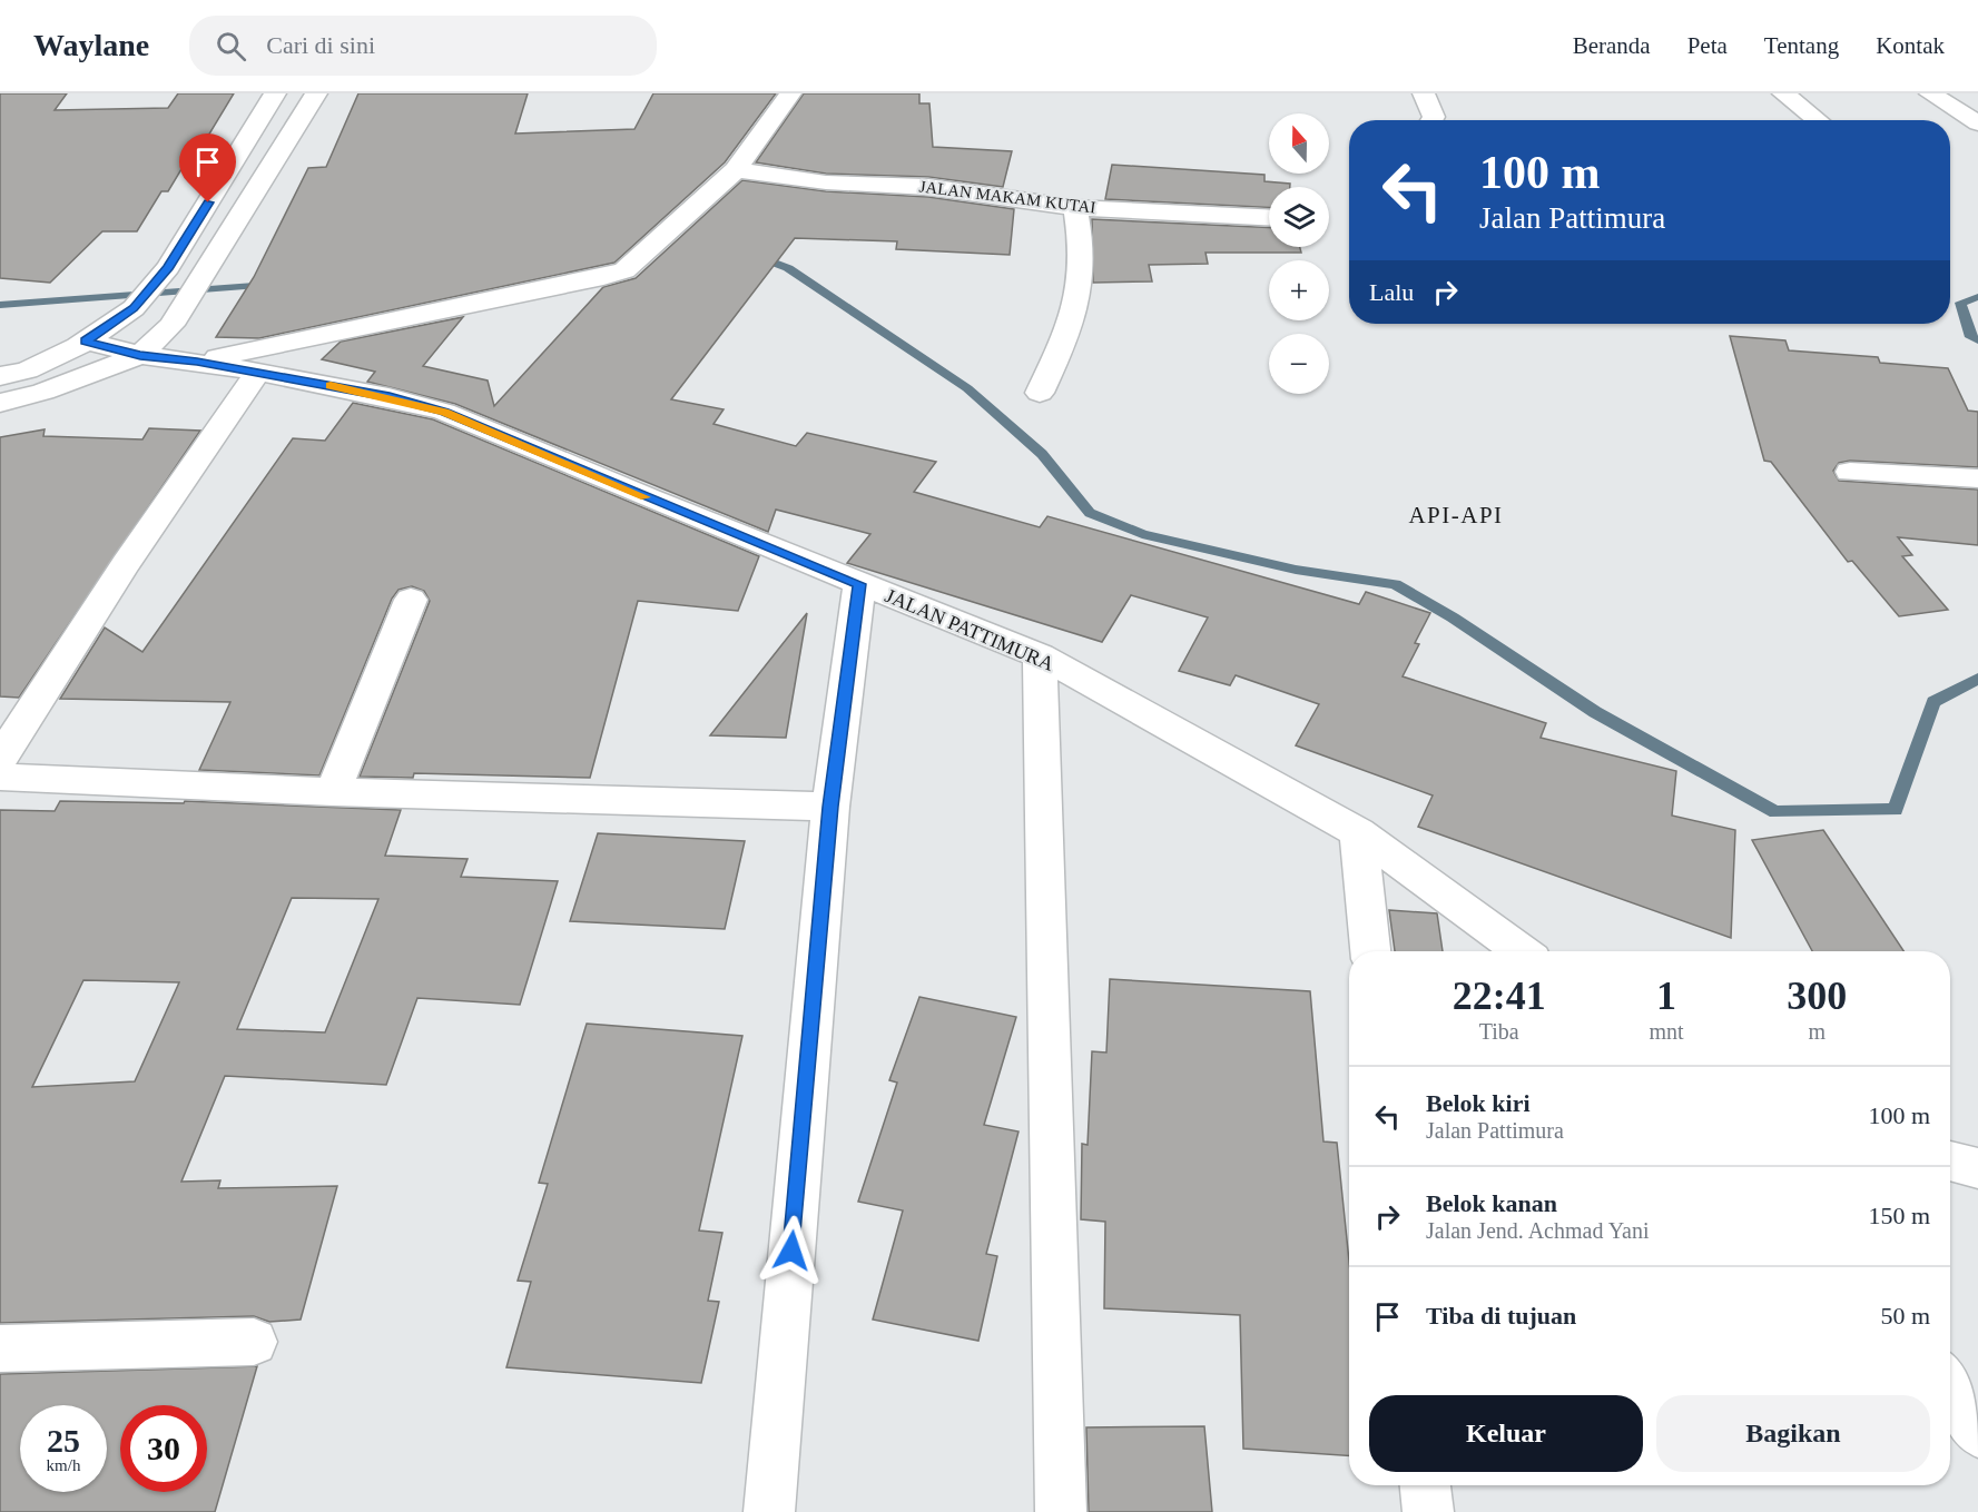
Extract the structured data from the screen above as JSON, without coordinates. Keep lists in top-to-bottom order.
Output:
{
  "streets": {
    "street": ["JALAN MAKAM KUTAI", "JALAN PATTIMURA"]
  },
  "districts": ["API-API"],
  "north": "top",
  "page": {
    "header": "Waylane",
    "search": "Cari di sini",
    "nav": [
      "Beranda",
      "Peta",
      "Tentang",
      "Kontak"
    ],
    "map_buttons": ["+", "−"],
    "turn": ["100 m", "Jalan Pattimura"],
    "then": "Lalu",
    "eta": [
      "22:41",
      "Tiba",
      "1",
      "mnt",
      "300",
      "m"
    ],
    "list": [
      {
        "name": "Belok kiri",
        "note": "Jalan Pattimura",
        "value": "100 m"
      },
      {
        "name": "Belok kanan",
        "note": "Jalan Jend. Achmad Yani",
        "value": "150 m"
      },
      {
        "name": "Tiba di tujuan",
        "value": "50 m"
      }
    ],
    "buttons": ["Keluar", "Bagikan"],
    "speed": "25 km/h",
    "limit": "30"
  }
}
